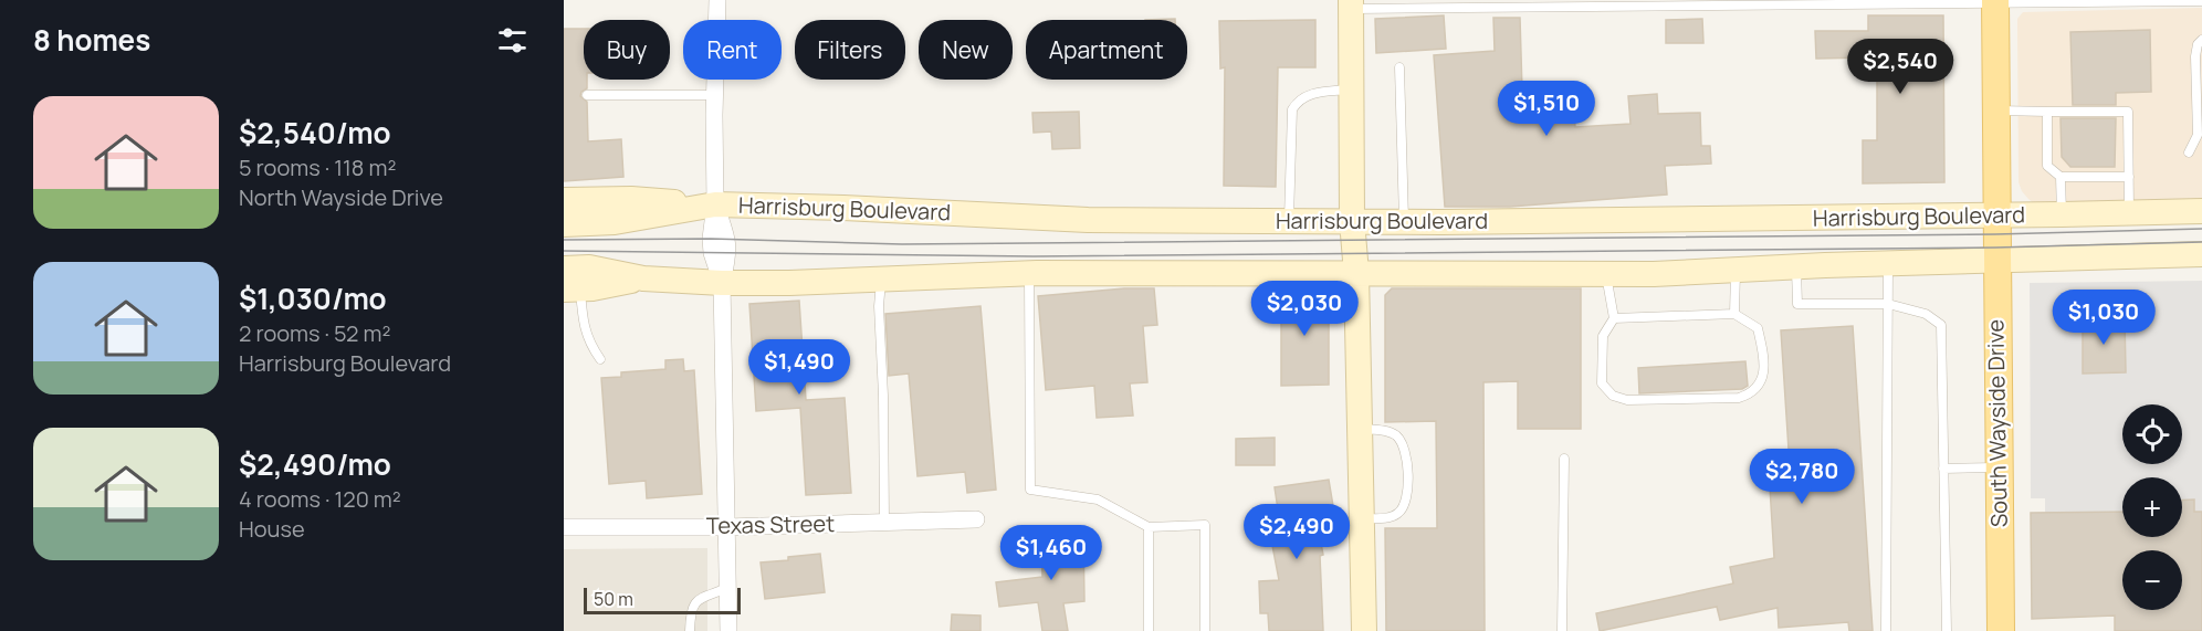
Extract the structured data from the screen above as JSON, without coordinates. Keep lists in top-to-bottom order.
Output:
{
  "streets": {
    "main road": ["Harrisburg Boulevard", "South Wayside Drive"],
    "street": ["Texas Street"]
  },
  "crossings": [
    ["Harrisburg Boulevard", "South Wayside Drive"]
  ],
  "scale_bar": "50 m",
  "page": {
    "heading": "8 homes",
    "chip": [
      "Buy",
      "Rent",
      "Filters",
      "New",
      "Apartment"
    ],
    "price": [
      "$2,540",
      "$1,510",
      "$2,030",
      "$1,030",
      "$1,490",
      "$2,780",
      "$2,490",
      "$1,460"
    ],
    "list": [
      {
        "name": "$2,540/mo",
        "note": "5 rooms · 118 m² · North Wayside Drive"
      },
      {
        "name": "$1,030/mo",
        "note": "2 rooms · 52 m² · Harrisburg Boulevard"
      },
      {
        "name": "$2,490/mo",
        "note": "4 rooms · 120 m² · House"
      }
    ],
    "map_buttons": ["+", "−"],
    "scale": "50 m"
  }
}
